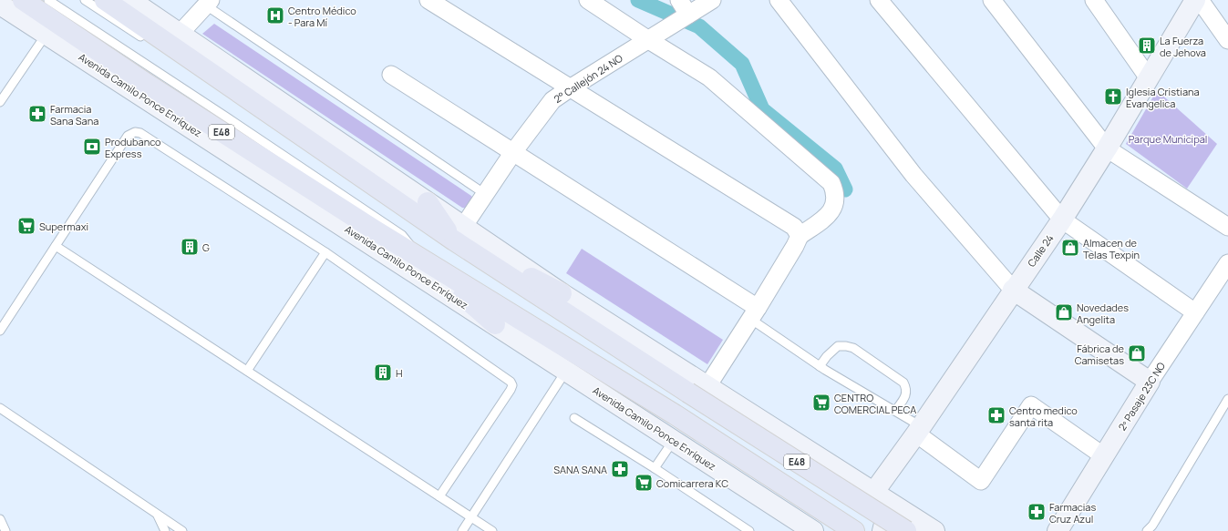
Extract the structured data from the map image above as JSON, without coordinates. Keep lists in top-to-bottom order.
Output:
{
  "streets": {
    "main road": [
      "Avenida Camilo Ponce Enríquez",
      "E48",
      "Calle 24",
      "2º Pasaje 23C NO"
    ],
    "street": ["2° Callejón 24 NO"]
  },
  "crossings": [
    ["2° Callejón 24 NO", "E48"],
    ["E48", "Calle 24"]
  ],
  "parks": ["Parque Municipal"],
  "places": {
    "hospital": ["Centro Médico - Para Mí"],
    "building": ["La Fuerza de Jehova", "G", "H"],
    "church": ["Iglesia Cristiana Evangelica"],
    "pharmacy": [
      "Farmacia Sana Sana",
      "Centro medico santa rita",
      "SANA SANA",
      "Farmacias Cruz Azul"
    ],
    "bank": ["Produbanco Express"],
    "supermarket": ["Supermaxi", "CENTRO COMERCIAL PECA", "Comicarrera KC"],
    "shop": ["Almacen de Telas Texpin", "Novedades Angelita", "Fábrica de Camisetas"]
  }
}
